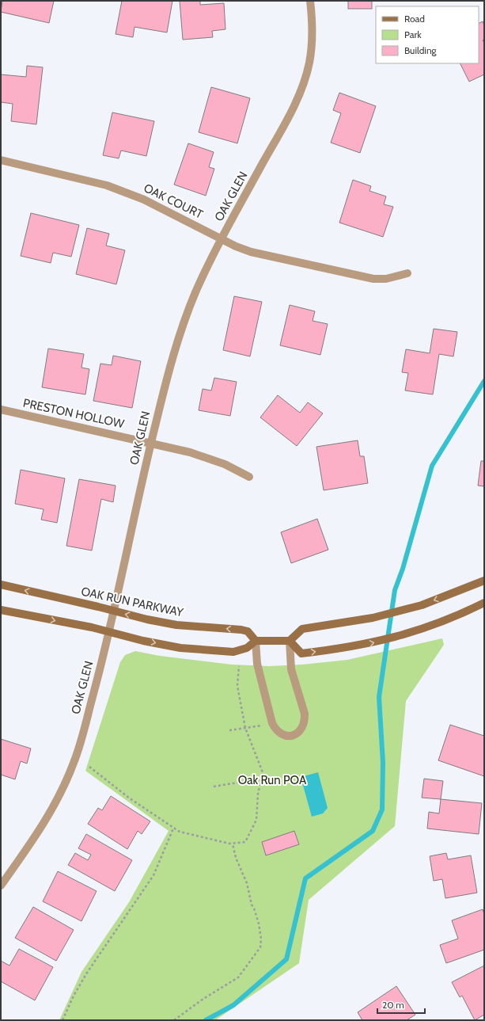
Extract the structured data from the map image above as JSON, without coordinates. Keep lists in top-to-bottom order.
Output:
{
  "streets": {
    "street": [
      "OAK GLEN",
      "OAK COURT",
      "PRESTON HOLLOW",
      "OAK RUN PARKWAY"
    ]
  },
  "crossings": [
    ["OAK GLEN", "OAK COURT"],
    ["OAK GLEN", "PRESTON HOLLOW"],
    ["OAK GLEN", "OAK RUN PARKWAY"]
  ],
  "parks": ["Oak Run POA"],
  "legend": ["Road", "Park", "Building"],
  "scale_bar": "20 m"
}
